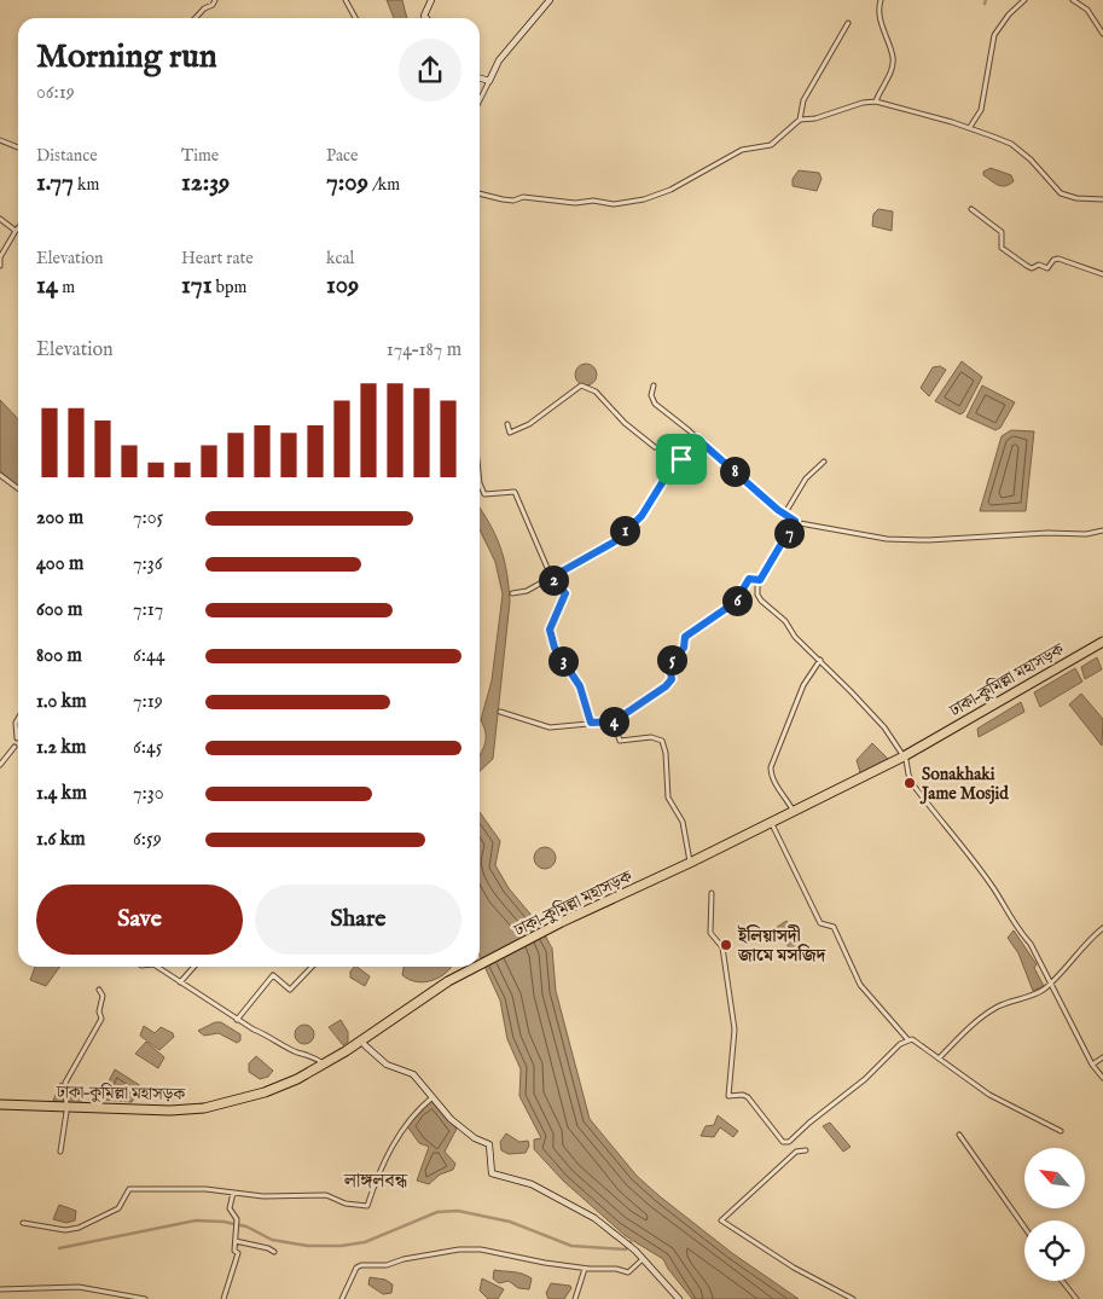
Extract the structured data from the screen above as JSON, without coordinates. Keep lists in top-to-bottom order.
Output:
{
  "streets": {
    "highway": ["ঢাকা–কুমিল্লা মহাসড়ক"]
  },
  "districts": ["লাঙ্গলবন্ধ"],
  "places": ["Sonakhaki Jame Mosjid", "ইলিয়াসদী জামে মসজিদ"],
  "north": "top left",
  "page": {
    "heading": ["Morning run", "06:19"],
    "stats": [
      ["Distance", "1.77 km"],
      ["Time", "12:39"],
      ["Pace", "7:09 /km"],
      ["Elevation", "14 m"],
      ["Heart rate", "171 bpm"],
      ["kcal", "109"]
    ],
    "chart": ["Elevation", "174–187 m"],
    "pins": [
      "8",
      "1",
      "7",
      "2",
      "6",
      "5",
      "3",
      "4"
    ],
    "list": [
      {
        "name": "200 m",
        "note": "7:05"
      },
      {
        "name": "400 m",
        "note": "7:36"
      },
      {
        "name": "600 m",
        "note": "7:17"
      },
      {
        "name": "800 m",
        "note": "6:44"
      },
      {
        "name": "1.0 km",
        "note": "7:19"
      },
      {
        "name": "1.2 km",
        "note": "6:45"
      },
      {
        "name": "1.4 km",
        "note": "7:30"
      },
      {
        "name": "1.6 km",
        "note": "6:59"
      }
    ],
    "buttons": ["Save", "Share"]
  }
}
